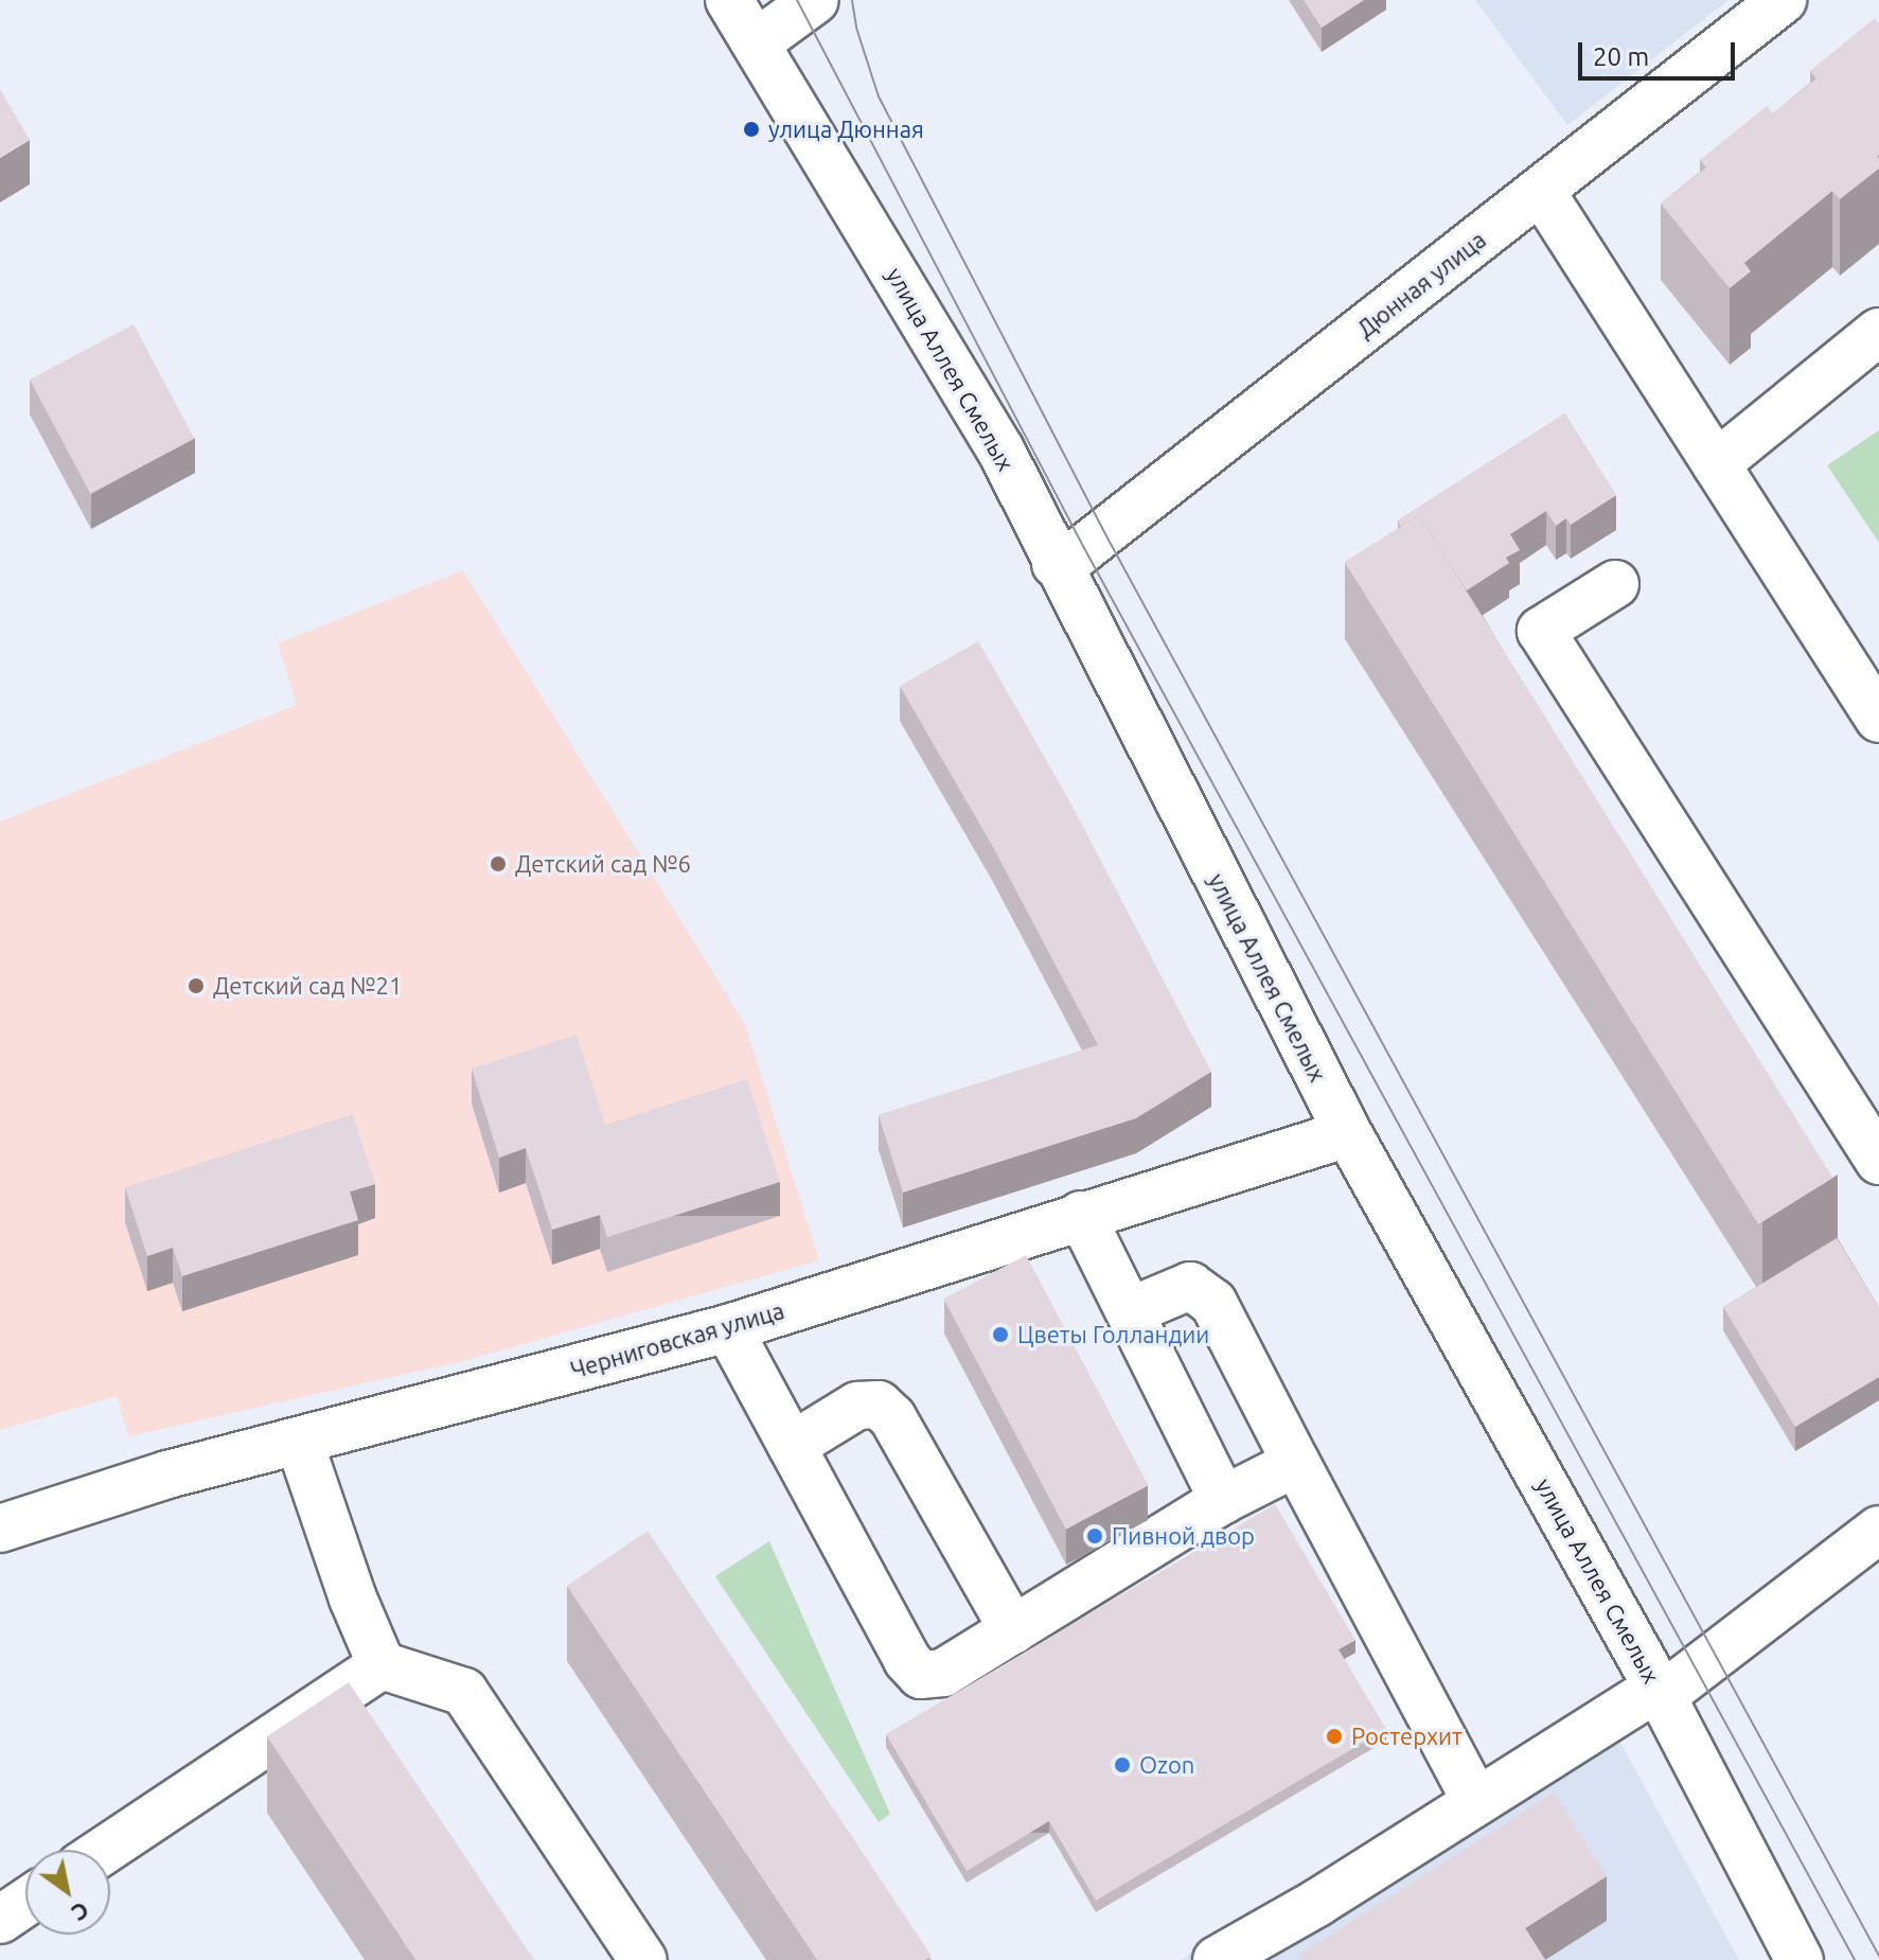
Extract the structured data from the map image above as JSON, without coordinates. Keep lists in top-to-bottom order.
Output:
{
  "streets": {
    "main road": ["Дюнная улица", "улица Аллея Смелых", "Черниговская улица"]
  },
  "crossings": [
    ["Дюнная улица", "улица Аллея Смелых"],
    ["улица Аллея Смелых", "Черниговская улица"]
  ],
  "places": [
    "улица Дюнная",
    "Детский сад №6",
    "Детский сад №21",
    "Цветы Голландии",
    "Пивной двор",
    "Ростерхит",
    "Ozon"
  ],
  "scale_bar": "20 m",
  "north": "bottom right"
}
